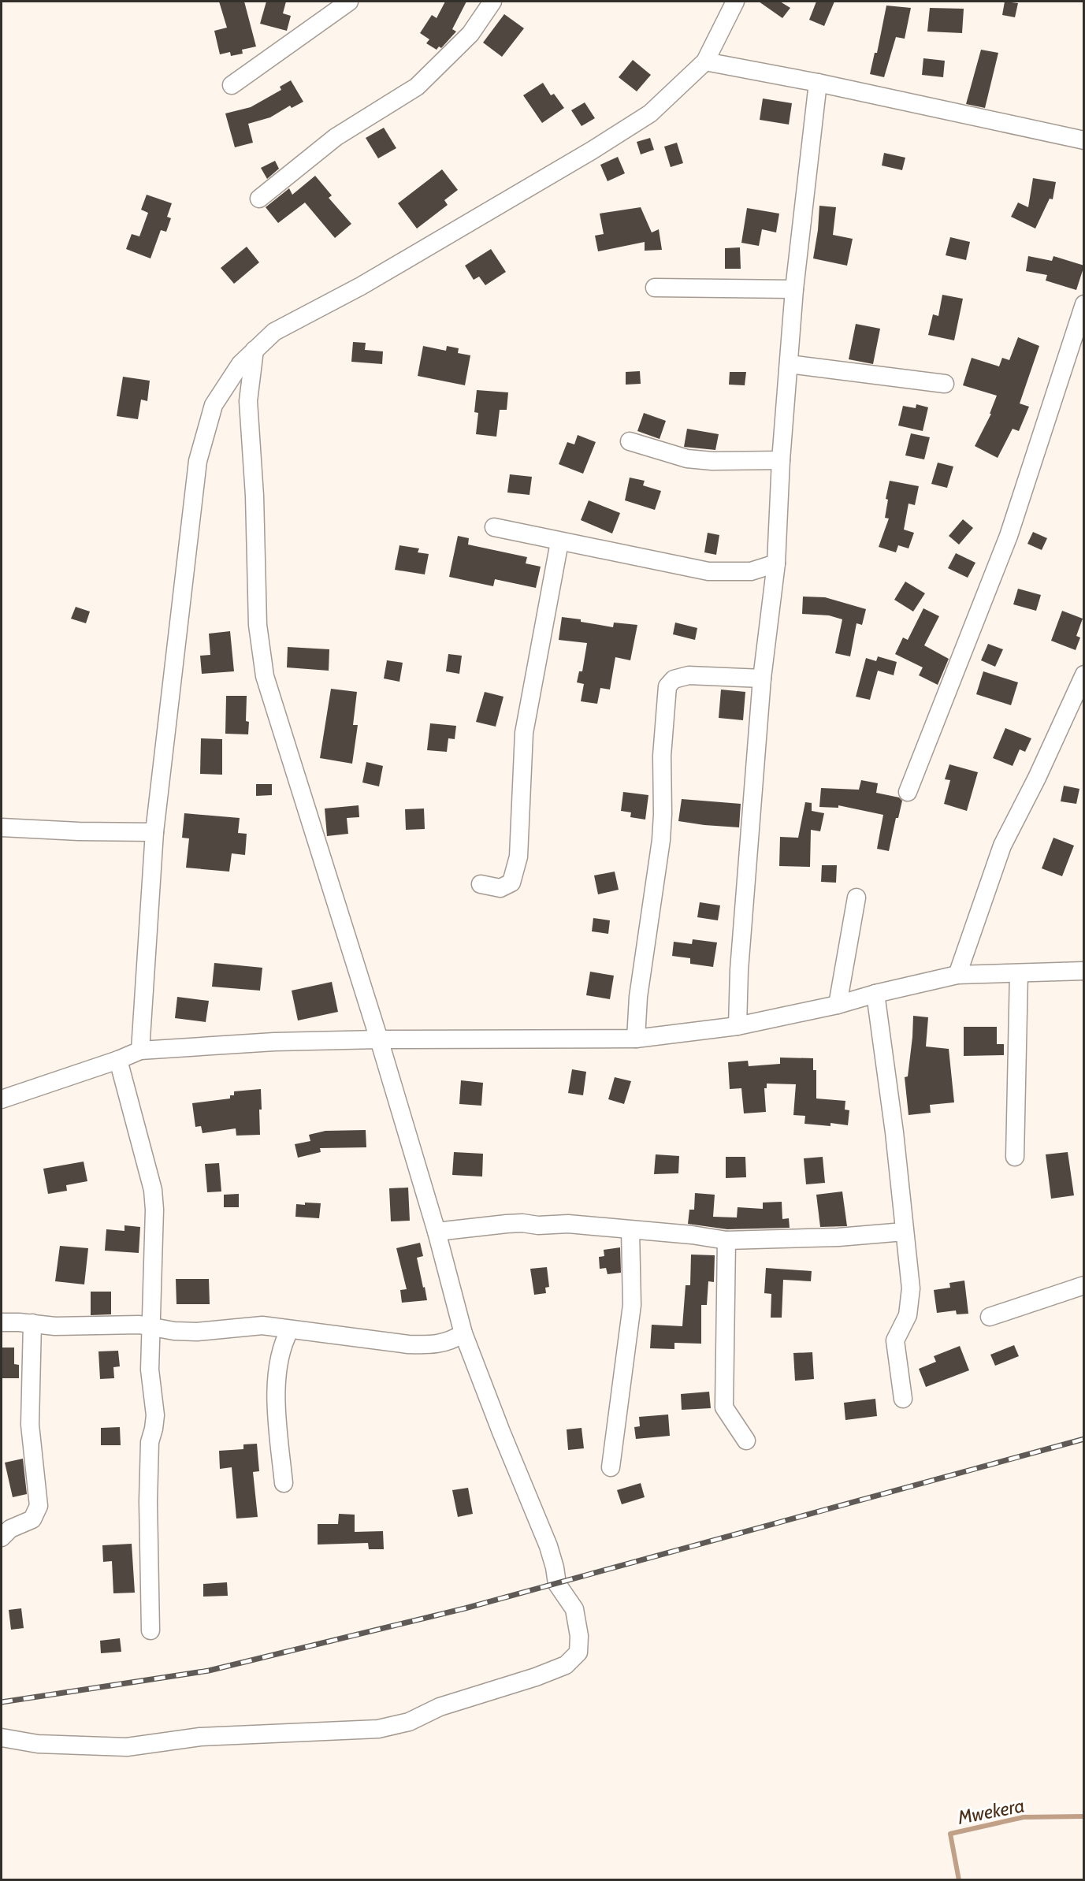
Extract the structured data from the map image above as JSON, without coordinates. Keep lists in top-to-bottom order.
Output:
{
  "water": ["Mwekera"]
}
